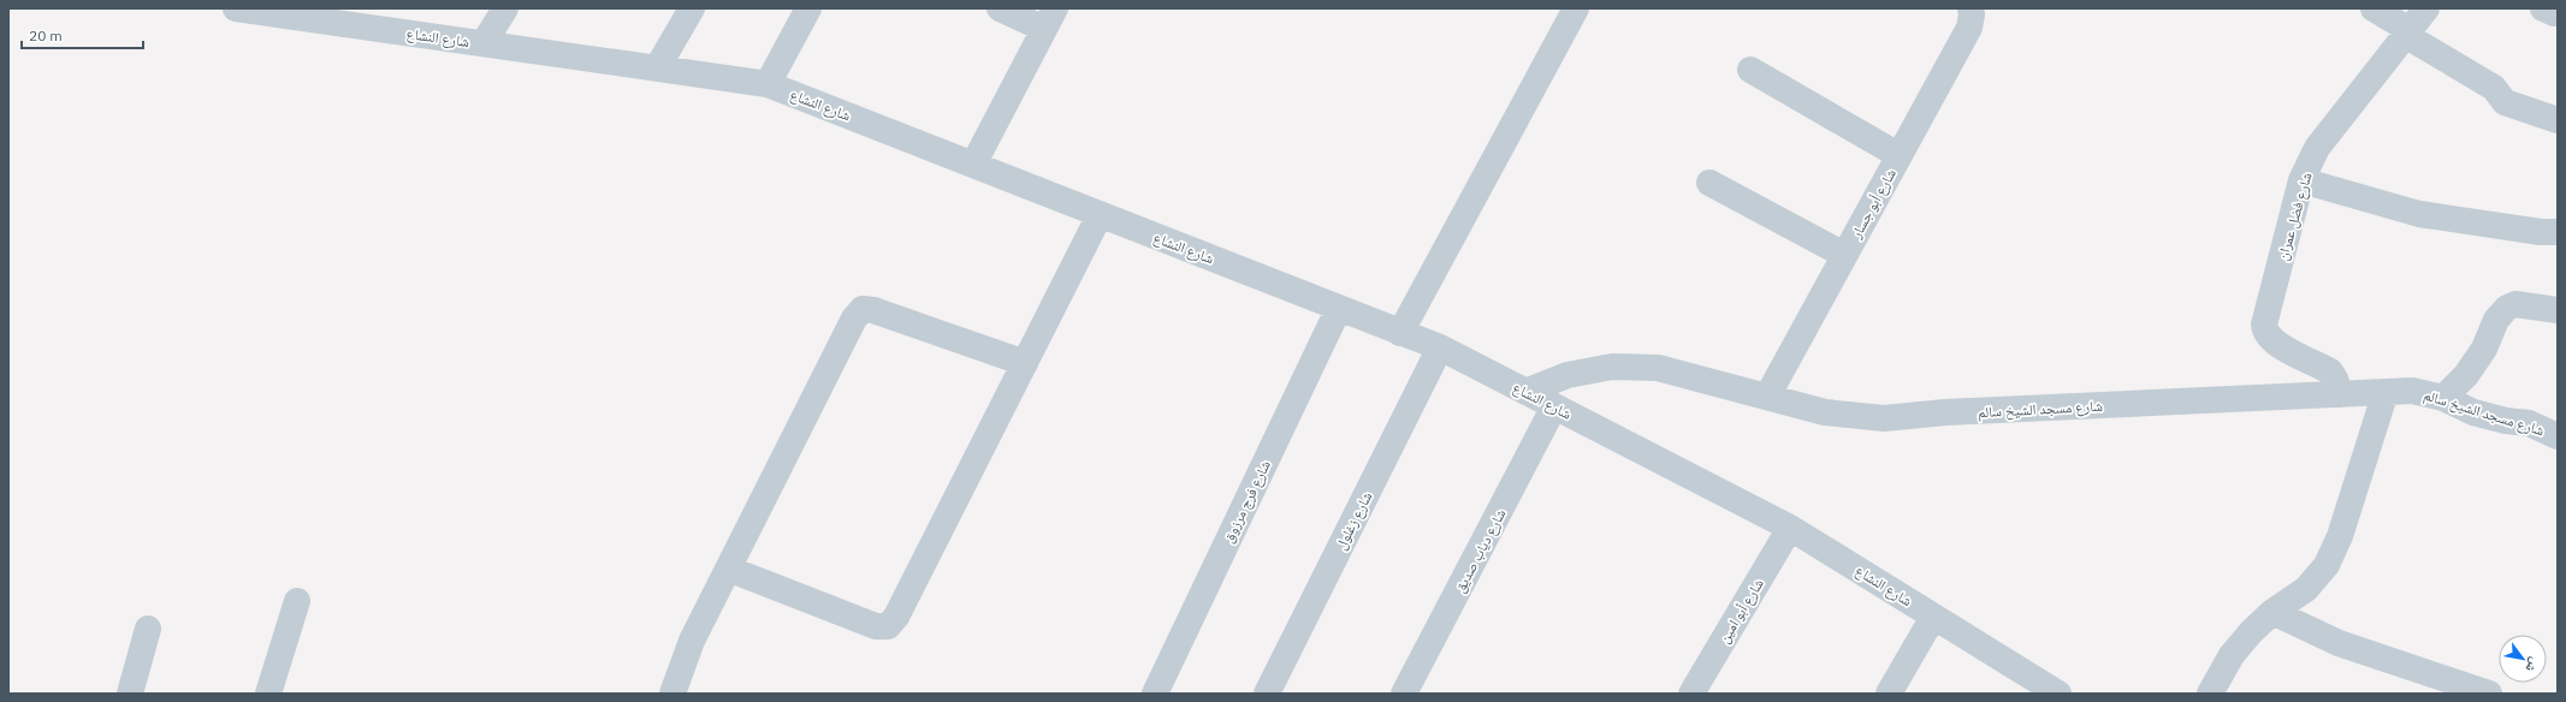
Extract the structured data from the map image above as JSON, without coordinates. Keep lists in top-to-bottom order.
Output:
{
  "streets": {
    "street": [
      "شارع النشاع",
      "شارع أبو جسار",
      "شارع فضل عمران",
      "شارع مسجد الشيخ سالم",
      "شارع فرج مرزوق",
      "شارع زغلول",
      "شارع دياب صديق",
      "شارع أبو امين"
    ]
  },
  "crossings": [
    ["شارع النشاع", "شارع مسجد الشيخ سالم"],
    ["شارع النشاع", "شارع فرج مرزوق"],
    ["شارع النشاع", "شارع زغلول"],
    ["شارع النشاع", "شارع دياب صديق"],
    ["شارع النشاع", "شارع أبو امين"],
    ["شارع أبو جسار", "شارع مسجد الشيخ سالم"],
    ["شارع فضل عمران", "شارع مسجد الشيخ سالم"]
  ],
  "scale_bar": "20 m",
  "north": "bottom right"
}
